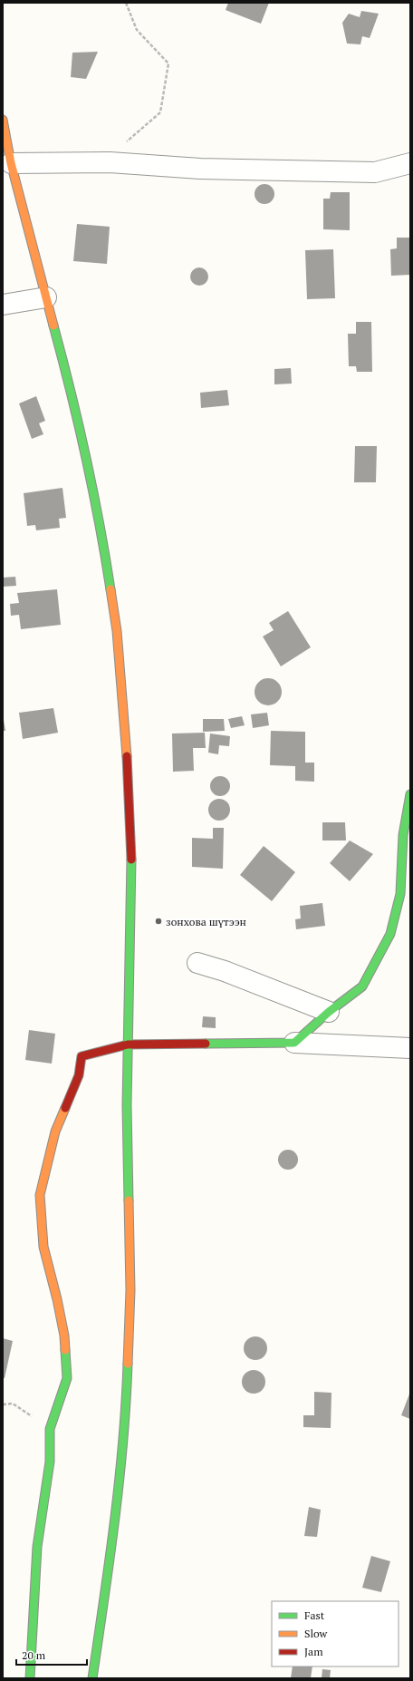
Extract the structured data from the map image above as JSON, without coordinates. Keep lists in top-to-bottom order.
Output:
{
  "places": ["зонхова шүтээн"],
  "legend": ["Fast", "Slow", "Jam"],
  "scale_bar": "20 m"
}
